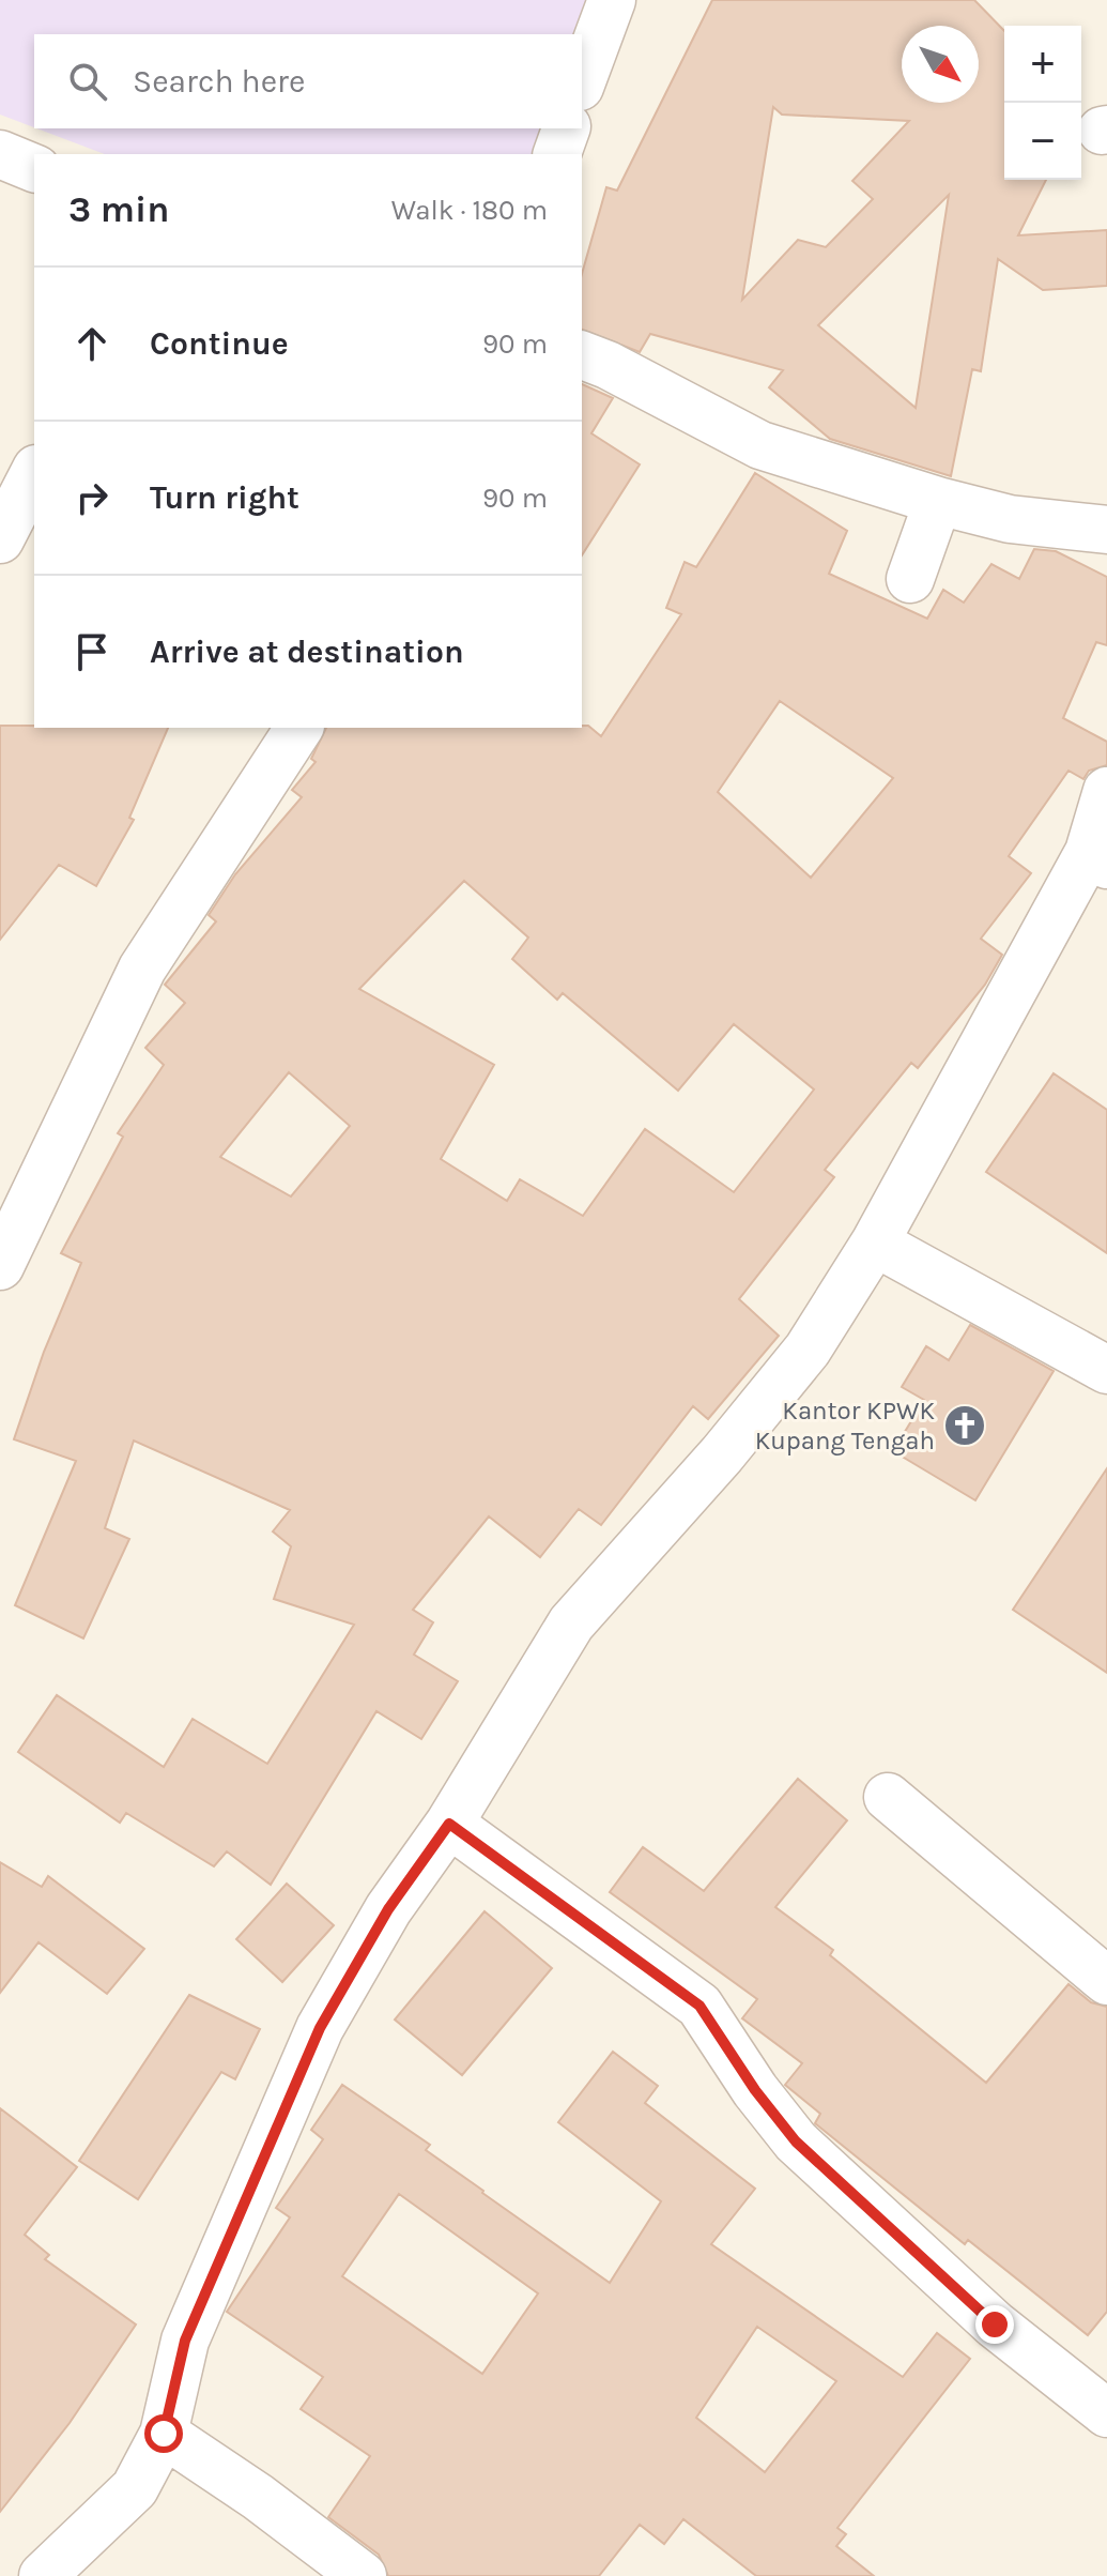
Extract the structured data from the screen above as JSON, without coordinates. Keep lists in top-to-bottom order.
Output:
{
  "places": {
    "church": ["Kantor KPWK Kupang Tengah"]
  },
  "north": "bottom right",
  "page": {
    "map_buttons": ["+", "−"],
    "search": "Search here",
    "heading": ["3 min", "Walk · 180 m"],
    "list": [
      ["Continue", "90 m"],
      ["Turn right", "90 m"],
      "Arrive at destination"
    ]
  }
}
